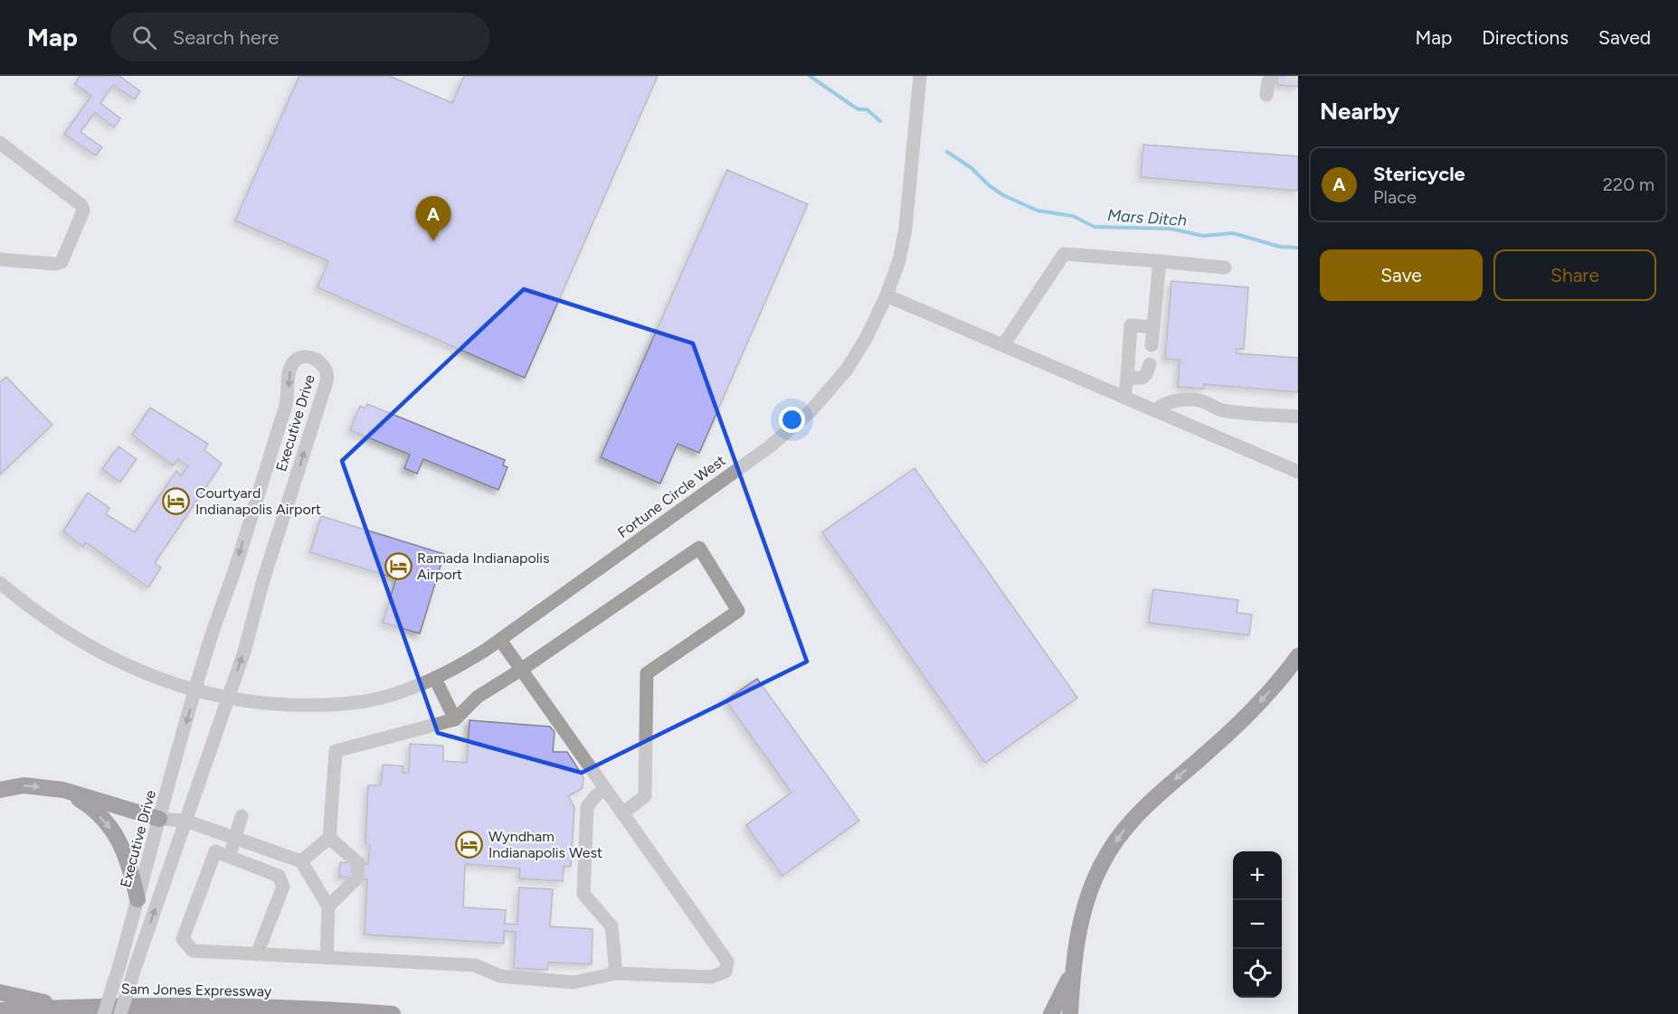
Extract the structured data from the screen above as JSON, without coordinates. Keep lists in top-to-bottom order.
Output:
{
  "streets": {
    "highway": ["Sam Jones Expressway"],
    "street": ["Executive Drive", "Fortune Circle West"]
  },
  "crossings": [
    ["Executive Drive", "Fortune Circle West"]
  ],
  "water": ["Mars Ditch"],
  "places": {
    "hotel": ["Courtyard Indianapolis Airport", "Ramada Indianapolis Airport", "Wyndham Indianapolis West"]
  },
  "page": {
    "header": "Map",
    "search": "Search here",
    "nav": ["Map", "Directions", "Saved"],
    "heading": "Nearby",
    "list": [
      {
        "mark": "A",
        "name": "Stericycle",
        "note": "Place",
        "value": "220 m"
      }
    ],
    "pins": "A",
    "buttons": ["Save", "Share"],
    "map_buttons": ["+", "−"]
  }
}
